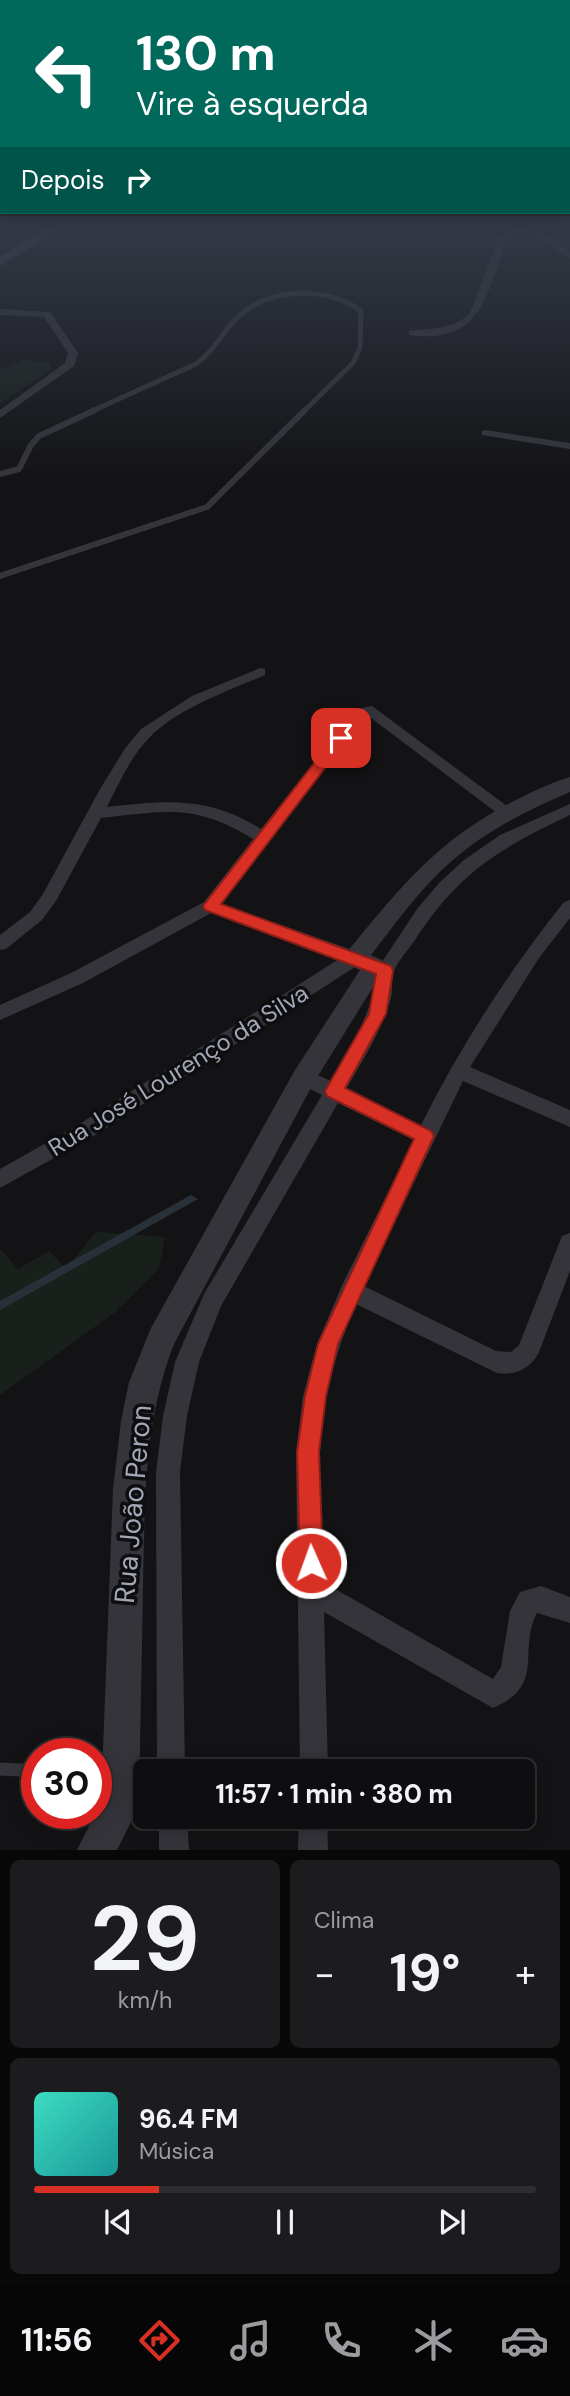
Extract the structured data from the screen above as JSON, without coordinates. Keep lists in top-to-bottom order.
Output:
{
  "streets": {
    "street": ["Rua José Lourenço da Silva", "Rua João Peron"]
  },
  "crossings": [
    ["Rua José Lourenço da Silva", "Rua João Peron"]
  ],
  "page": {
    "turn": ["130 m", "Vire à esquerda"],
    "then": "Depois",
    "limit": "30",
    "trip": "11:57 · 1 min · 380 m",
    "tile": [
      ["29", "km/h"],
      "Clima"
    ],
    "heat": ["−", "19°", "+"],
    "song": ["96.4 FM", "Música"],
    "tabs": "11:56"
  }
}
